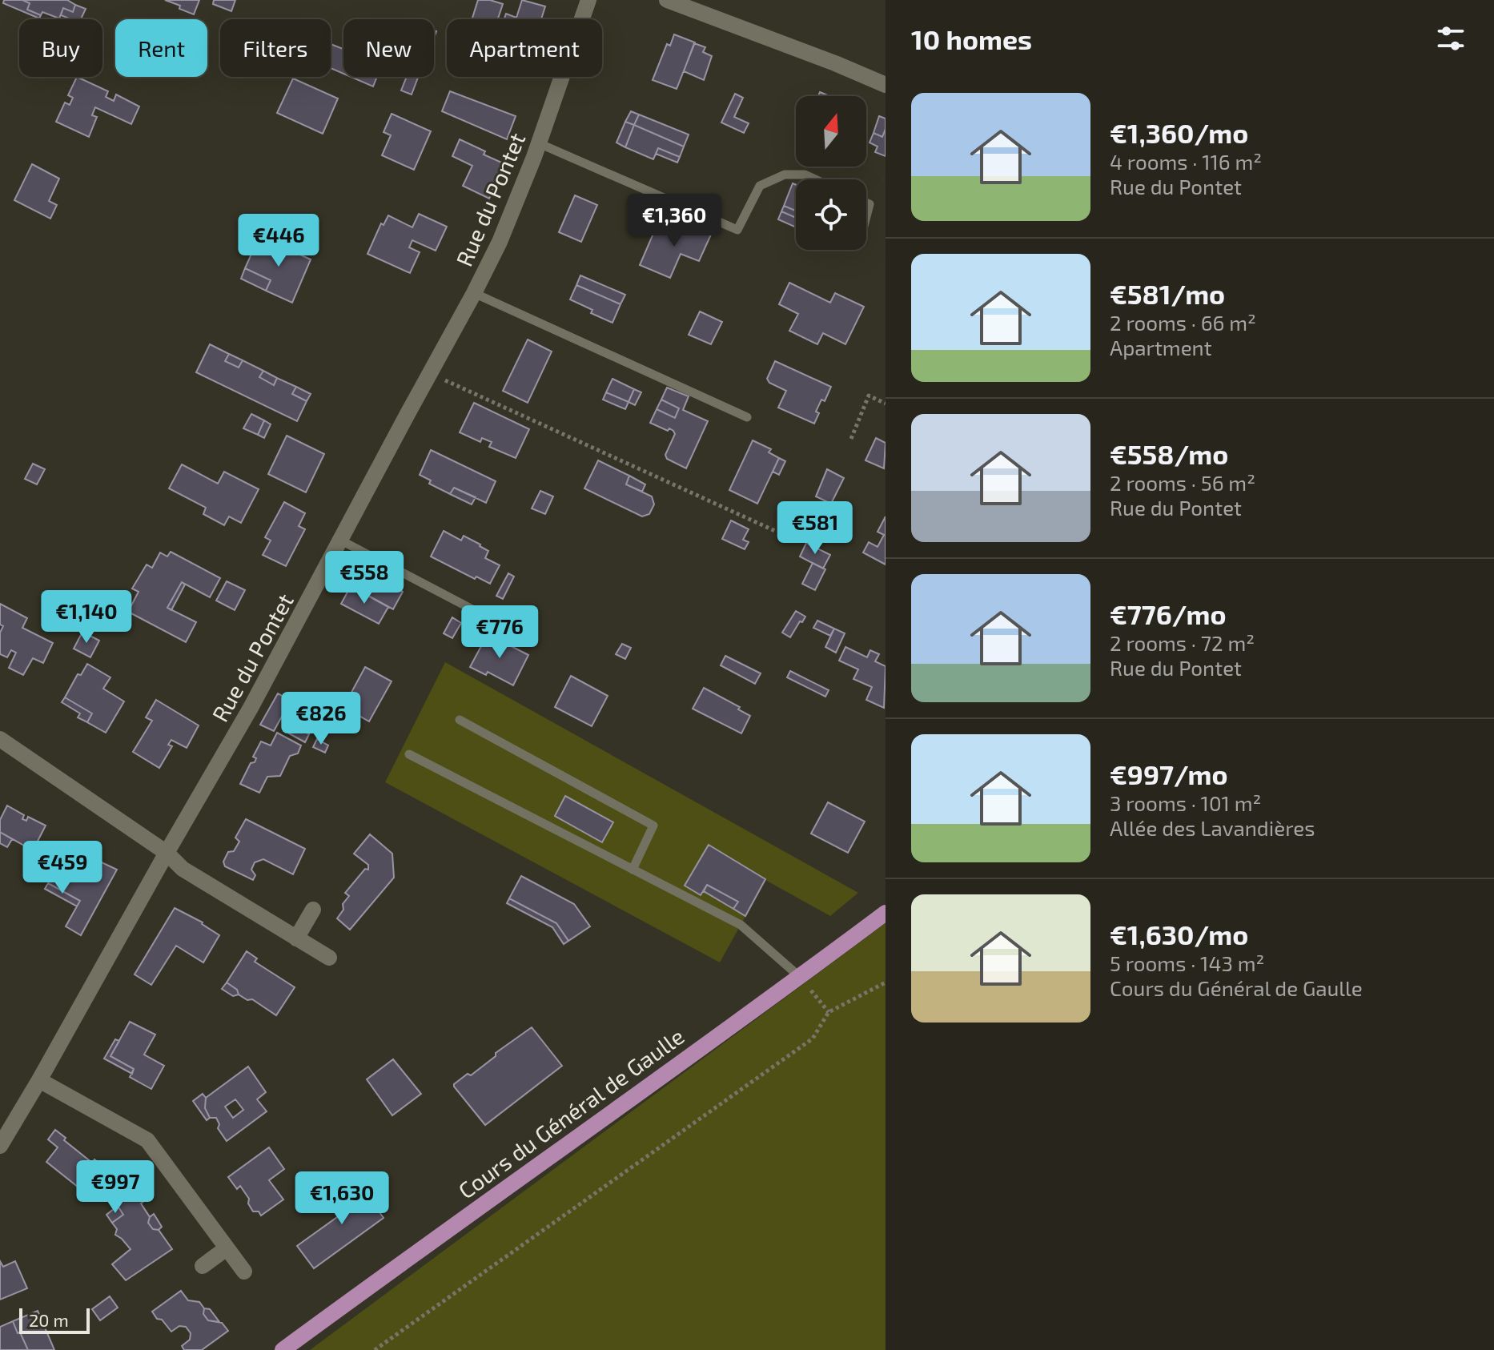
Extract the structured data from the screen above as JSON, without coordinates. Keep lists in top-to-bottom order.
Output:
{
  "streets": {
    "main road": ["Cours du Général de Gaulle"],
    "street": ["Rue du Pontet"]
  },
  "scale_bar": "20 m",
  "north": "top",
  "page": {
    "heading": "10 homes",
    "chip": [
      "Buy",
      "Rent",
      "Filters",
      "New",
      "Apartment"
    ],
    "list": [
      {
        "name": "€1,360/mo",
        "note": "4 rooms · 116 m² · Rue du Pontet"
      },
      {
        "name": "€581/mo",
        "note": "2 rooms · 66 m² · Apartment"
      },
      {
        "name": "€558/mo",
        "note": "2 rooms · 56 m² · Rue du Pontet"
      },
      {
        "name": "€776/mo",
        "note": "2 rooms · 72 m² · Rue du Pontet"
      },
      {
        "name": "€997/mo",
        "note": "3 rooms · 101 m² · Allée des Lavandières"
      },
      {
        "name": "€1,630/mo",
        "note": "5 rooms · 143 m² · Cours du Général de Gaulle"
      }
    ],
    "price": [
      "€1,360",
      "€446",
      "€581",
      "€558",
      "€1,140",
      "€776",
      "€826",
      "€459",
      "€997",
      "€1,630"
    ],
    "scale": "20 m"
  }
}
